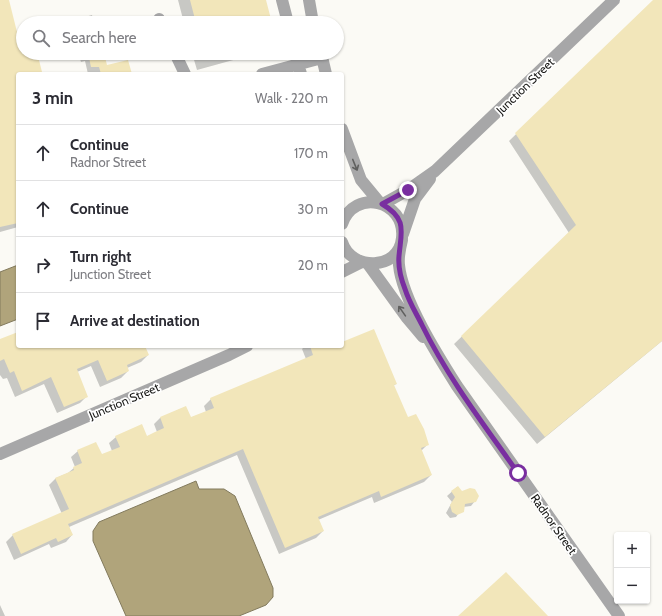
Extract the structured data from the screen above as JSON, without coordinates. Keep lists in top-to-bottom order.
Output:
{
  "streets": {
    "street": ["Junction Street", "Radnor Street"]
  },
  "crossings": [
    ["Junction Street", "Radnor Street"]
  ],
  "page": {
    "search": "Search here",
    "heading": ["3 min", "Walk · 220 m"],
    "list": [
      ["Continue", "Radnor Street", "170 m"],
      ["Continue", "30 m"],
      ["Turn right", "Junction Street", "20 m"],
      "Arrive at destination"
    ],
    "map_buttons": ["+", "−"]
  }
}
